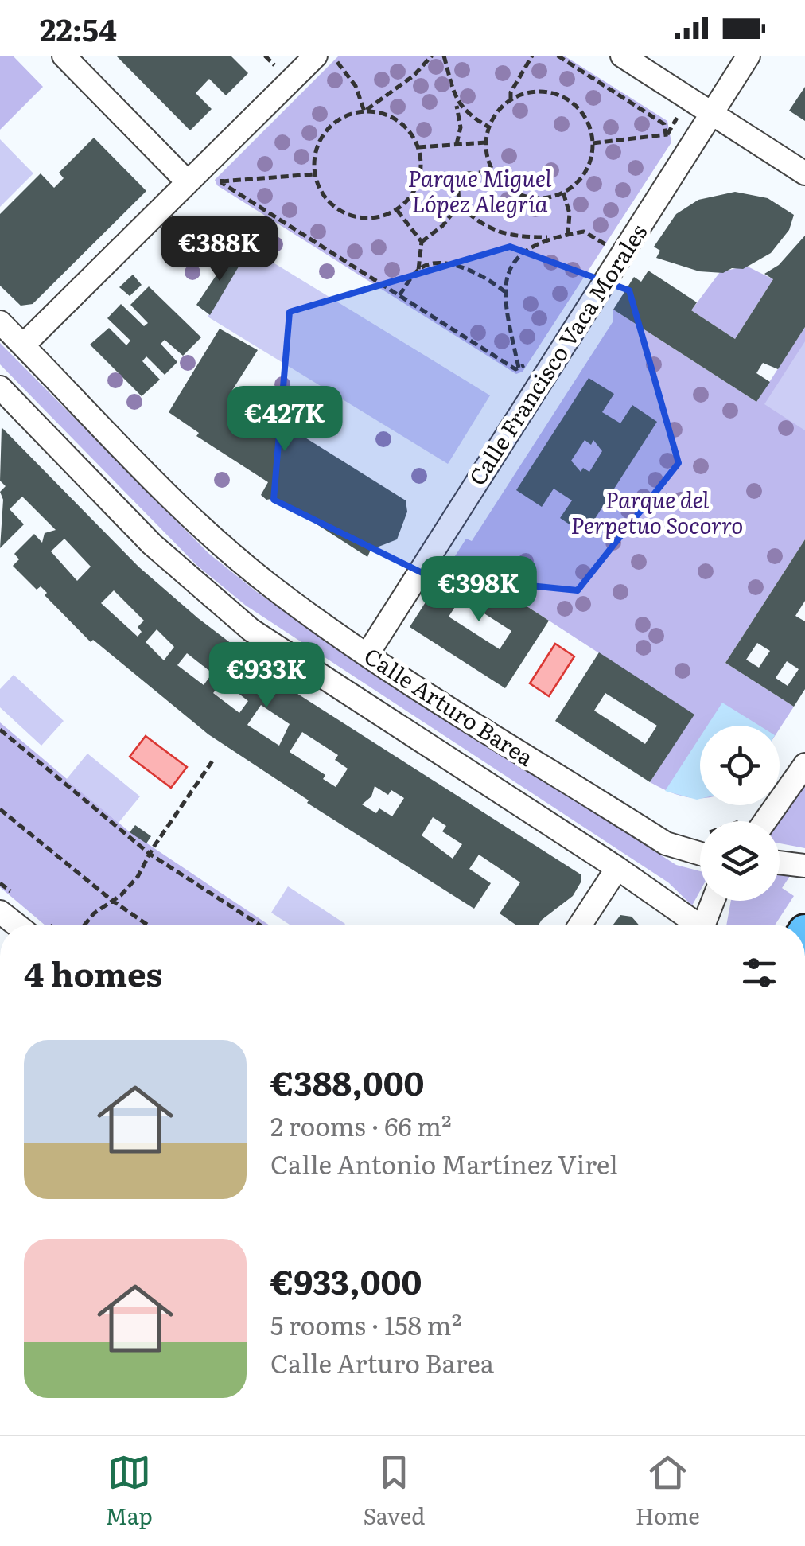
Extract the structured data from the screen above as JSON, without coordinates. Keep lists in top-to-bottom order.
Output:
{
  "streets": {
    "street": ["Calle Francisco Vaca Morales", "Calle Arturo Barea"]
  },
  "crossings": [
    ["Calle Francisco Vaca Morales", "Calle Arturo Barea"]
  ],
  "parks": ["Parque Miguel López Alegría", "Parque del Perpetuo Socorro"],
  "page": {
    "status": "22:54",
    "price": [
      "€388K",
      "€427K",
      "€398K",
      "€933K"
    ],
    "heading": "4 homes",
    "list": [
      {
        "name": "€388,000",
        "note": "2 rooms · 66 m² · Calle Antonio Martínez Virel"
      },
      {
        "name": "€933,000",
        "note": "5 rooms · 158 m² · Calle Arturo Barea"
      }
    ],
    "tabs": ["Map", "Saved", "Home"]
  }
}
